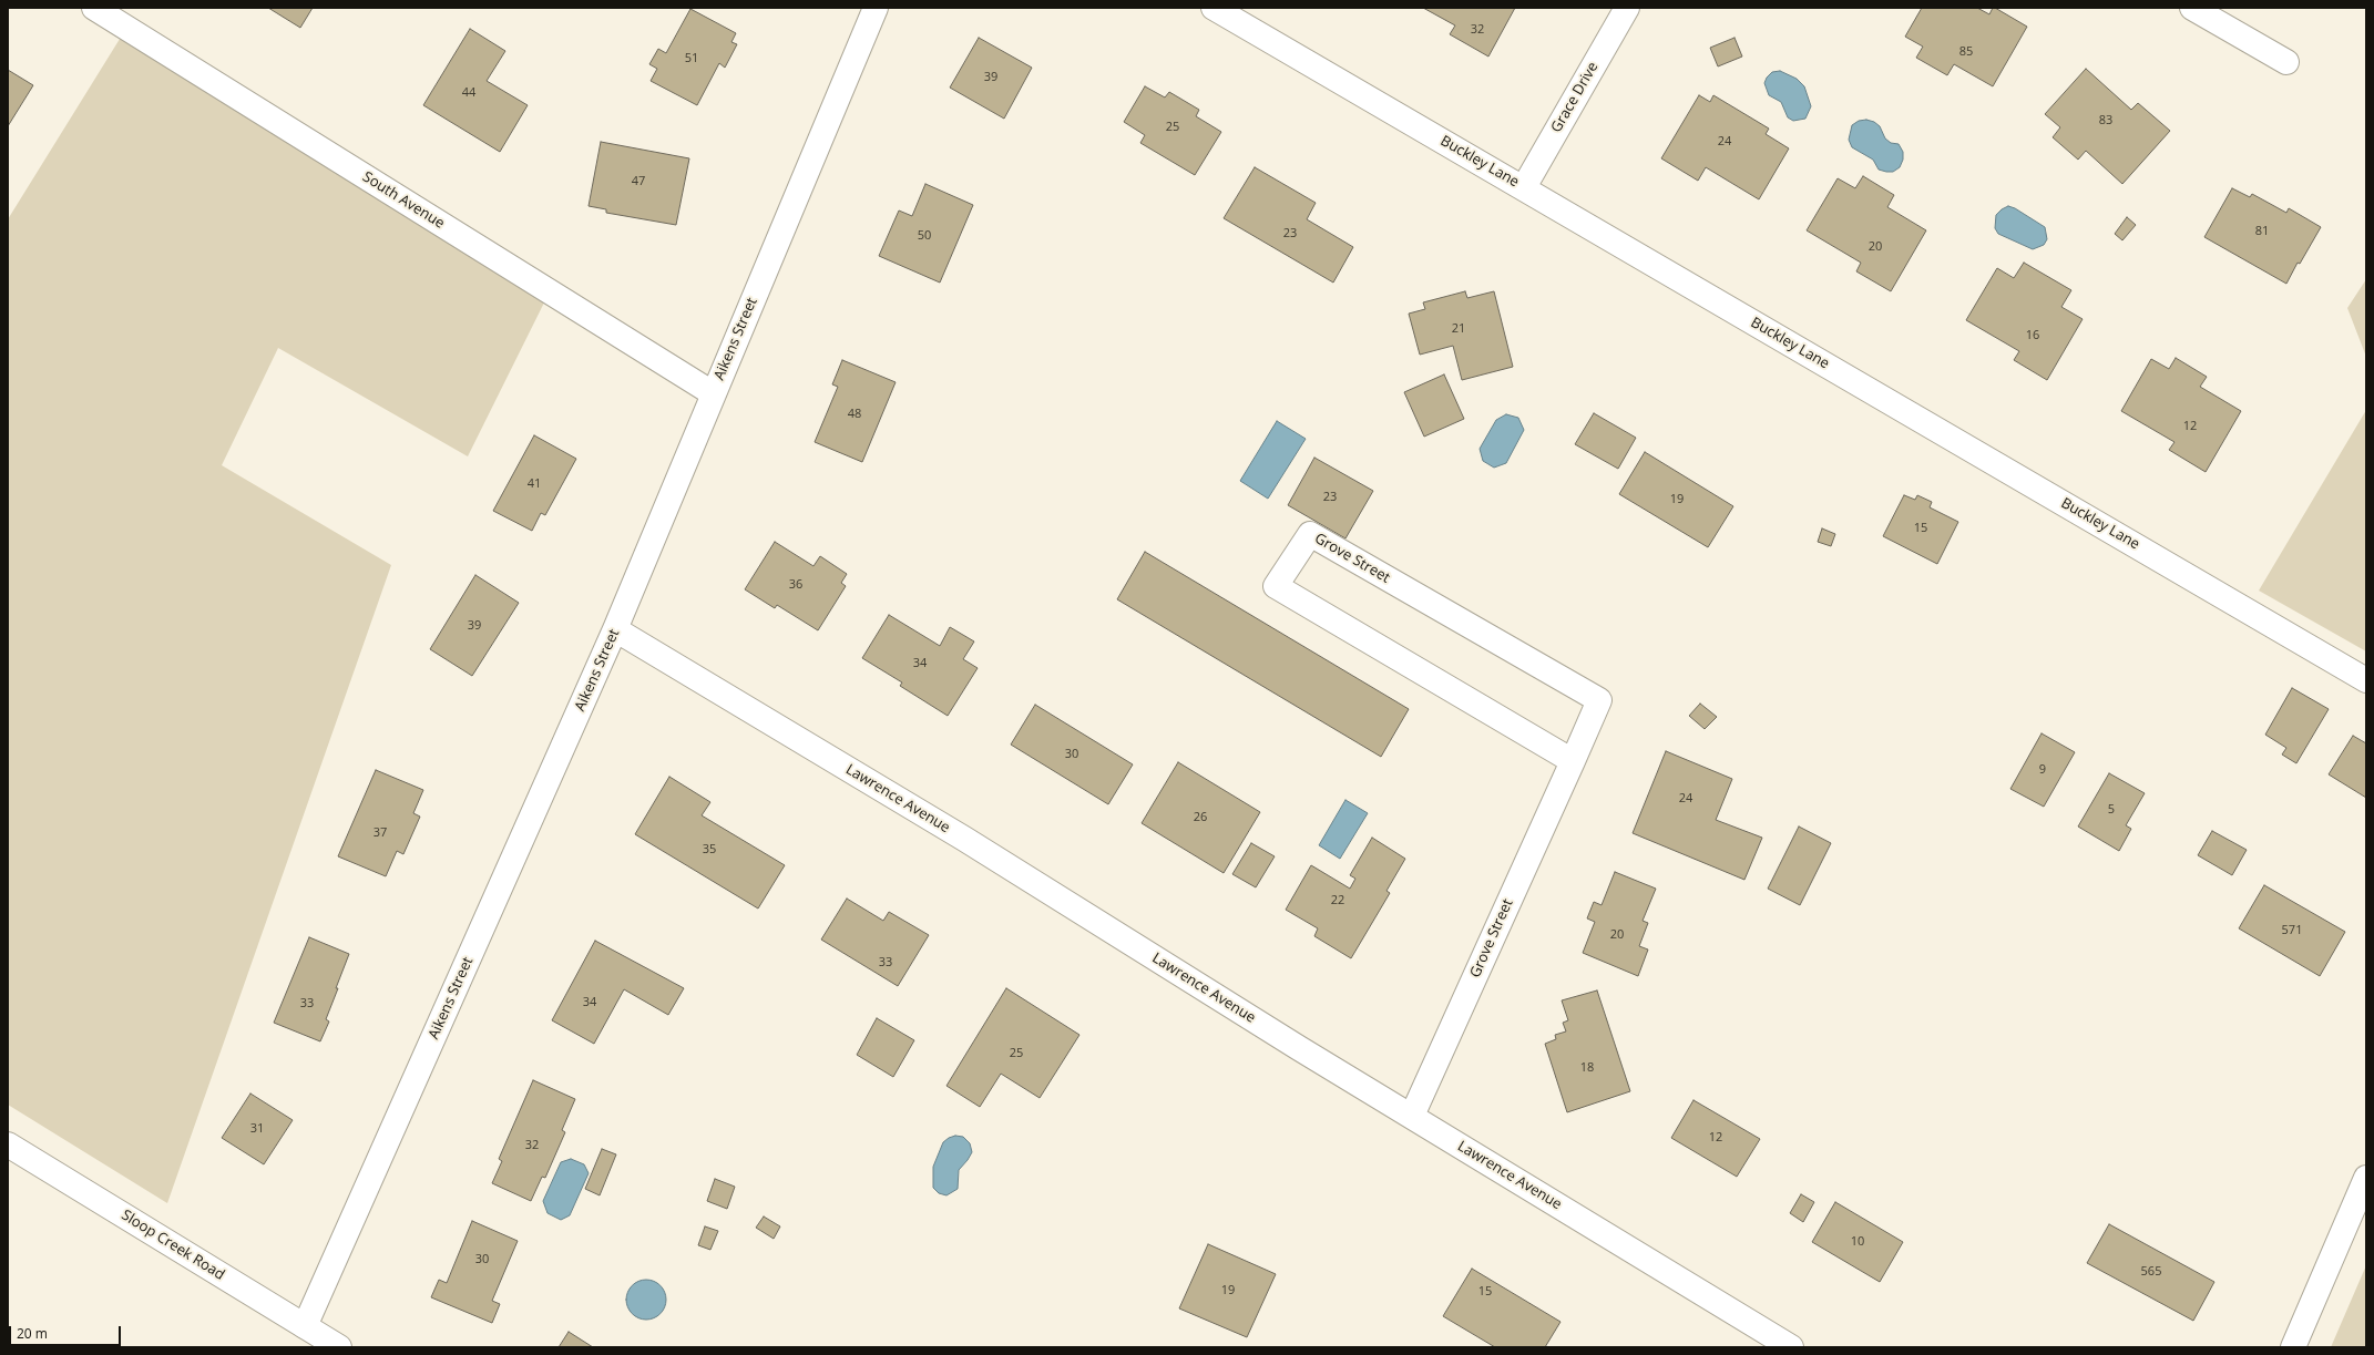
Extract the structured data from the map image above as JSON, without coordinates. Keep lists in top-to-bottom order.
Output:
{
  "streets": {
    "main road": [
      "Grace Drive",
      "Buckley Lane",
      "South Avenue",
      "Aikens Street",
      "Grove Street",
      "Lawrence Avenue",
      "Sloop Creek Road"
    ]
  },
  "crossings": [
    ["Grace Drive", "Buckley Lane"],
    ["South Avenue", "Aikens Street"],
    ["Aikens Street", "Lawrence Avenue"],
    ["Aikens Street", "Sloop Creek Road"],
    ["Grove Street", "Lawrence Avenue"]
  ],
  "house_numbers": [
    "32",
    "85",
    "51",
    "39",
    "44",
    "83",
    "25",
    "24",
    "47",
    "81",
    "23",
    "50",
    "20",
    "21",
    "16",
    "48",
    "12",
    "41",
    "23",
    "19",
    "15",
    "36",
    "39",
    "34",
    "30",
    "9",
    "24",
    "5",
    "26",
    "37",
    "35",
    "22",
    "571",
    "20",
    "33",
    "34",
    "33",
    "25",
    "18",
    "31",
    "12",
    "32",
    "10",
    "30",
    "565",
    "19",
    "15"
  ],
  "scale_bar": "20 m"
}
